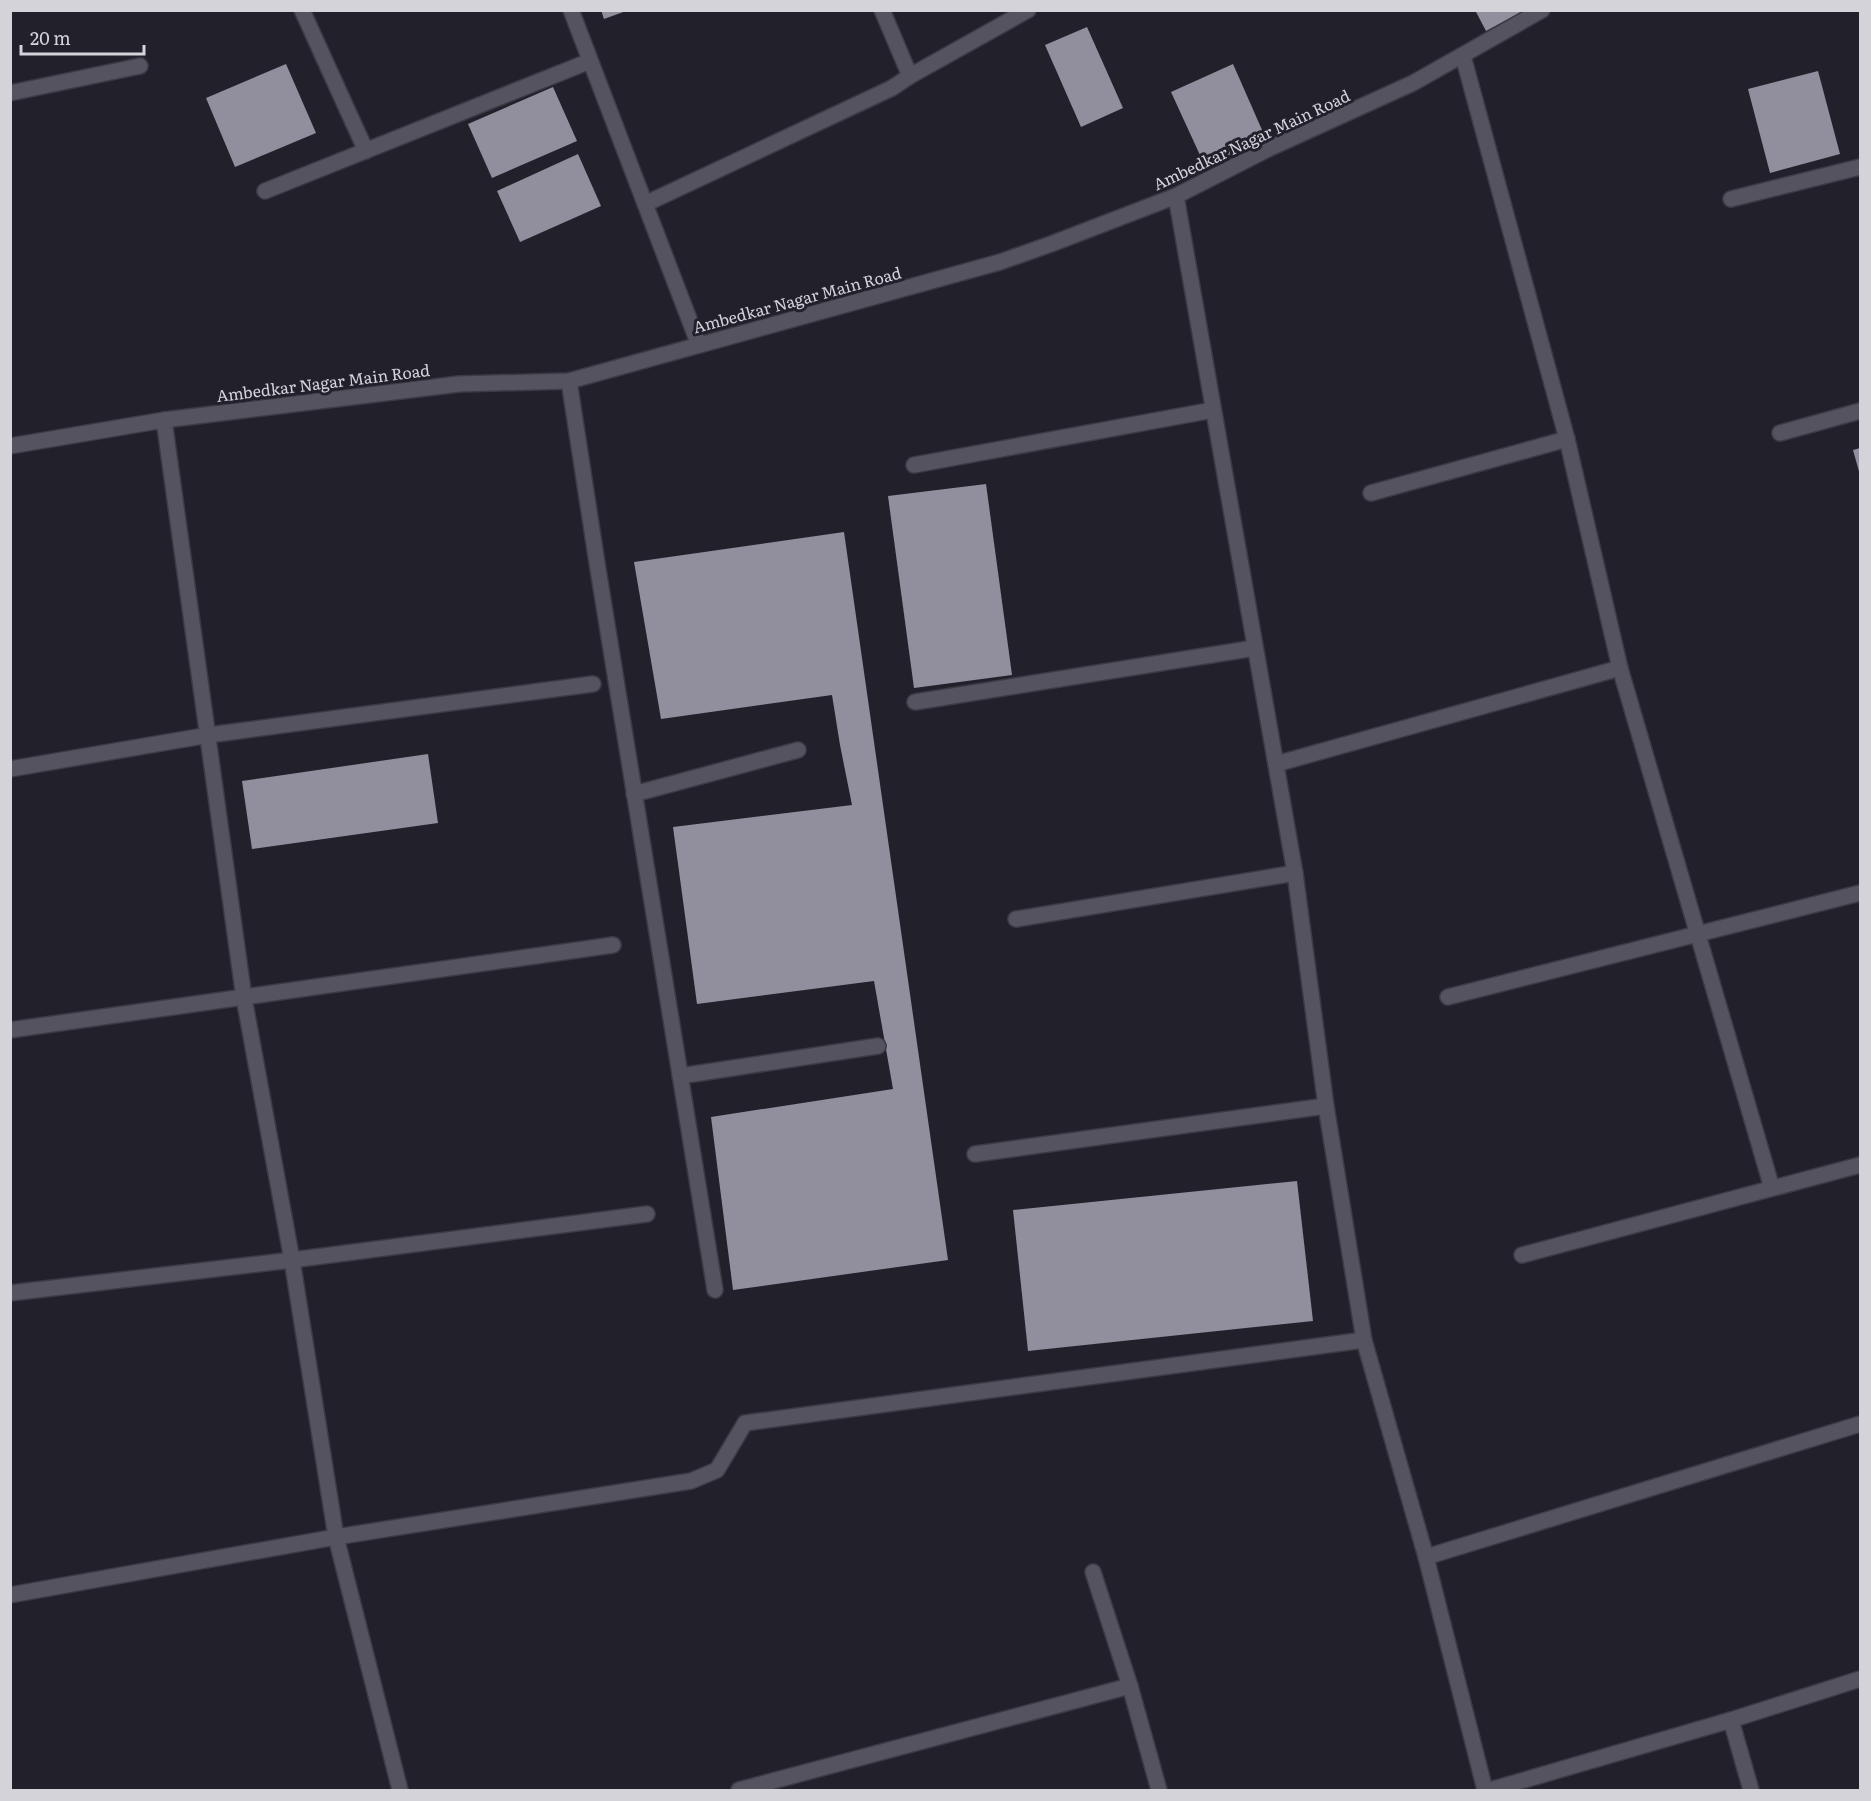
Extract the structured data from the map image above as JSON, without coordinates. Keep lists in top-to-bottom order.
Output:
{
  "streets": {
    "street": ["Ambedkar Nagar Main Road"]
  },
  "scale_bar": "20 m"
}
